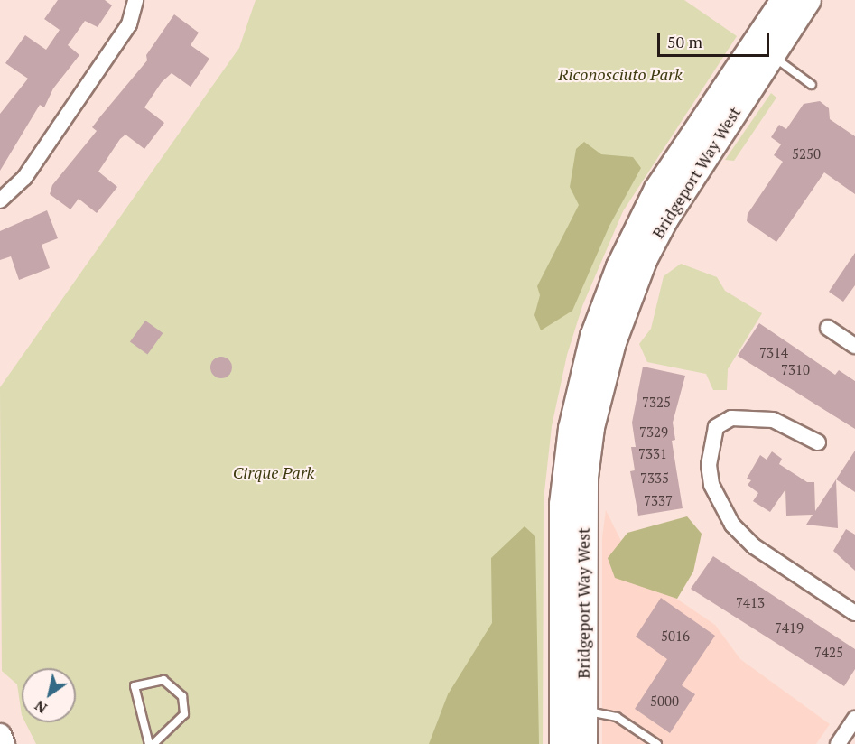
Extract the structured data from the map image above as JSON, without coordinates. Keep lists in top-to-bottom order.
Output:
{
  "streets": {
    "main road": ["Bridgeport Way West"]
  },
  "parks": ["Riconosciuto Park", "Cirque Park"],
  "house_numbers": [
    "5250",
    "7314",
    "7310",
    "7325",
    "7329",
    "7331",
    "7335",
    "7337",
    "7413",
    "7419",
    "5016",
    "7425",
    "5000"
  ],
  "scale_bar": "50 m",
  "north": "bottom left"
}
